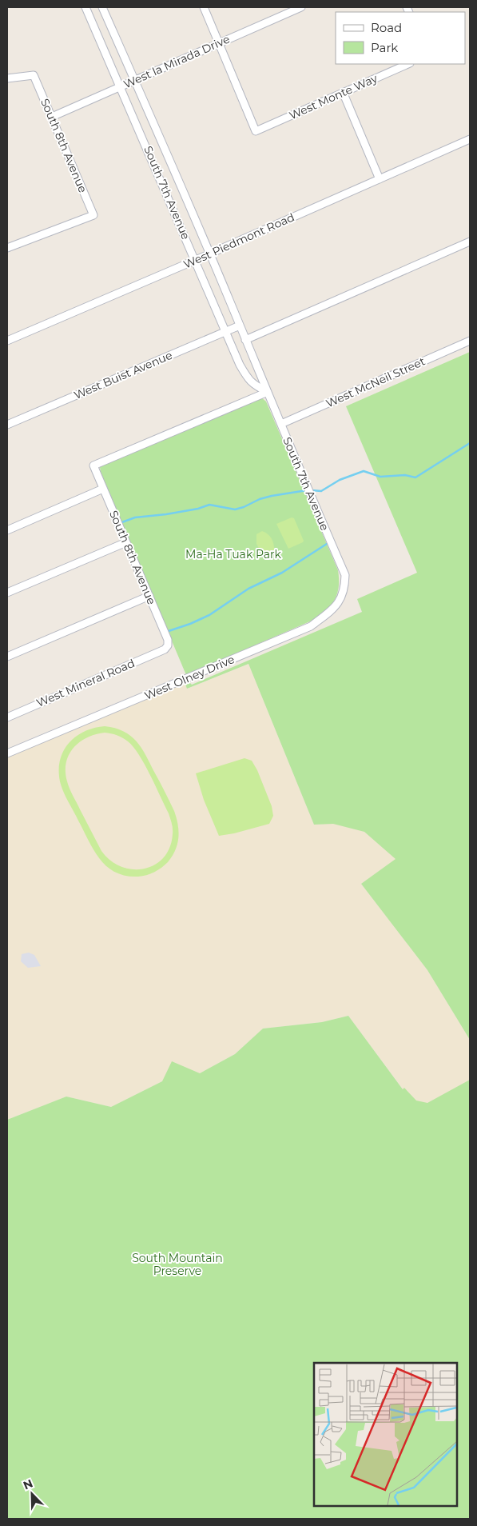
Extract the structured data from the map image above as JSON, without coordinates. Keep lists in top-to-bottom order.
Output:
{
  "streets": {
    "street": [
      "West la Mirada Drive",
      "West Monte Way",
      "South 8th Avenue",
      "South 7th Avenue",
      "West Piedmont Road",
      "West Buist Avenue",
      "West McNeil Street",
      "West Olney Drive",
      "West Mineral Road"
    ]
  },
  "crossings": [
    ["West la Mirada Drive", "West Monte Way"],
    ["West la Mirada Drive", "South 8th Avenue"],
    ["West la Mirada Drive", "South 7th Avenue"],
    ["South 8th Avenue", "South 7th Avenue"],
    ["South 8th Avenue", "West Mineral Road"],
    ["South 7th Avenue", "West Piedmont Road"],
    ["South 7th Avenue", "West Buist Avenue"],
    ["South 7th Avenue", "West McNeil Street"],
    ["South 7th Avenue", "West Olney Drive"]
  ],
  "parks": ["Ma-Ha Tuak Park", "South Mountain Preserve"],
  "legend": ["Road", "Park"],
  "north": "top left"
}
